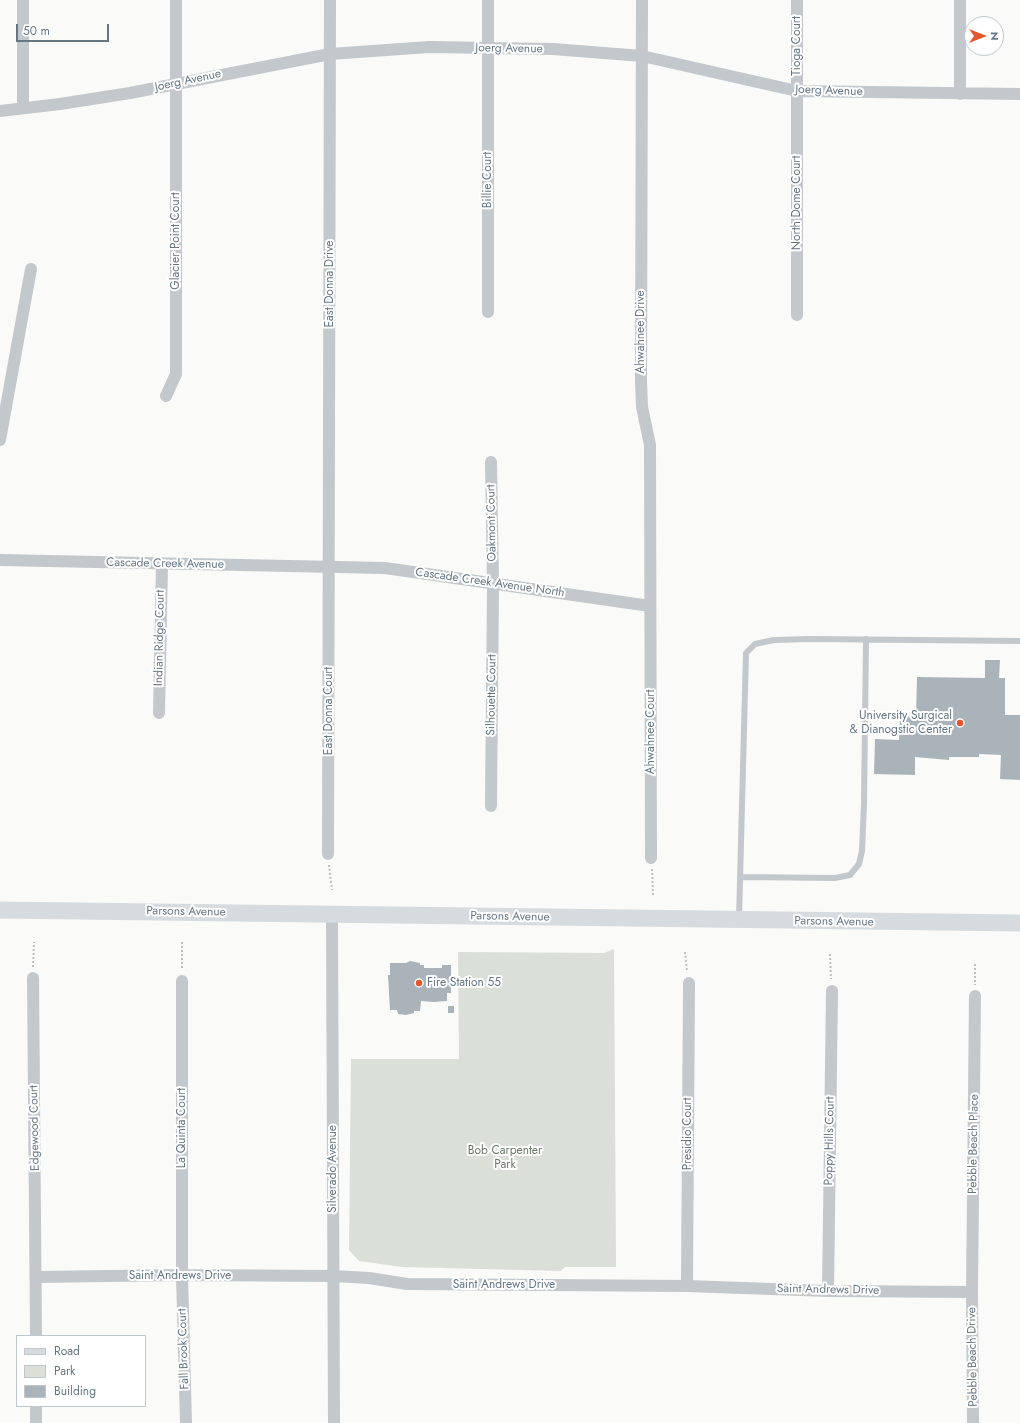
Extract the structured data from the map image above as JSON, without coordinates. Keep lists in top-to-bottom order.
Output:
{
  "streets": {
    "street": [
      "Tioga Court",
      "Joerg Avenue",
      "Billie Court",
      "North Dome Court",
      "Glacier Point Court",
      "East Donna Drive",
      "Ahwahnee Drive",
      "Oakmont Court",
      "Cascade Creek Avenue",
      "Cascade Creek Avenue North",
      "Indian Ridge Court",
      "Silhouette Court",
      "East Donna Court",
      "Ahwahnee Court",
      "Parsons Avenue",
      "Edgewood Court",
      "La Quinta Court",
      "Presidio Court",
      "Poppy Hills Court",
      "Pebble Beach Place",
      "Silverado Avenue",
      "Saint Andrews Drive",
      "Fall Brook Court",
      "Pebble Beach Drive"
    ]
  },
  "crossings": [
    ["Tioga Court", "Joerg Avenue"],
    ["Tioga Court", "North Dome Court"],
    ["Joerg Avenue", "Billie Court"],
    ["Joerg Avenue", "North Dome Court"],
    ["Joerg Avenue", "Glacier Point Court"],
    ["Joerg Avenue", "East Donna Drive"],
    ["Joerg Avenue", "Ahwahnee Drive"],
    ["East Donna Drive", "Cascade Creek Avenue"],
    ["East Donna Drive", "Cascade Creek Avenue North"],
    ["East Donna Drive", "East Donna Court"],
    ["Ahwahnee Drive", "Cascade Creek Avenue North"],
    ["Ahwahnee Drive", "Ahwahnee Court"],
    ["Oakmont Court", "Cascade Creek Avenue North"],
    ["Oakmont Court", "Silhouette Court"],
    ["Cascade Creek Avenue", "Cascade Creek Avenue North"],
    ["Cascade Creek Avenue", "Indian Ridge Court"],
    ["Cascade Creek Avenue", "East Donna Court"],
    ["Cascade Creek Avenue North", "Silhouette Court"],
    ["Cascade Creek Avenue North", "East Donna Court"],
    ["Cascade Creek Avenue North", "Ahwahnee Court"],
    ["Parsons Avenue", "Silverado Avenue"],
    ["Edgewood Court", "Saint Andrews Drive"],
    ["La Quinta Court", "Saint Andrews Drive"],
    ["La Quinta Court", "Fall Brook Court"],
    ["Presidio Court", "Saint Andrews Drive"],
    ["Poppy Hills Court", "Saint Andrews Drive"],
    ["Pebble Beach Place", "Saint Andrews Drive"],
    ["Pebble Beach Place", "Pebble Beach Drive"],
    ["Silverado Avenue", "Saint Andrews Drive"],
    ["Saint Andrews Drive", "Fall Brook Court"],
    ["Saint Andrews Drive", "Pebble Beach Drive"]
  ],
  "parks": ["Bob Carpenter Park"],
  "places": ["University Surgical & Dianogstic Center", "Fire Station 55"],
  "legend": ["Road", "Park", "Building"],
  "scale_bar": "50 m",
  "north": "right"
}
